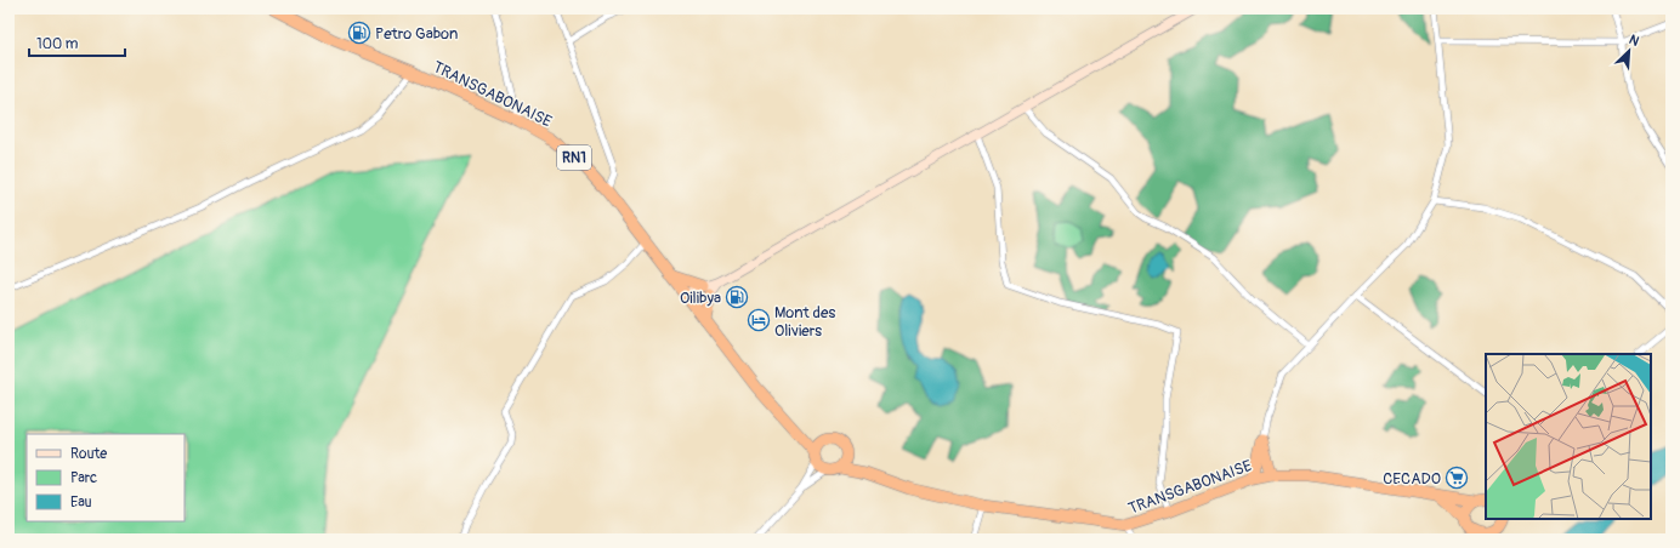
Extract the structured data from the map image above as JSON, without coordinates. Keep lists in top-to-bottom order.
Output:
{
  "streets": {
    "highway": ["TRANSGABONAISE", "RN1"]
  },
  "places": {
    "fuel station": ["Petro Gabon", "Oilibya"],
    "hotel": ["Mont des Oliviers"],
    "supermarket": ["CECADO"]
  },
  "legend": ["Route", "Parc", "Eau"],
  "scale_bar": "100 m",
  "north": "top right"
}
